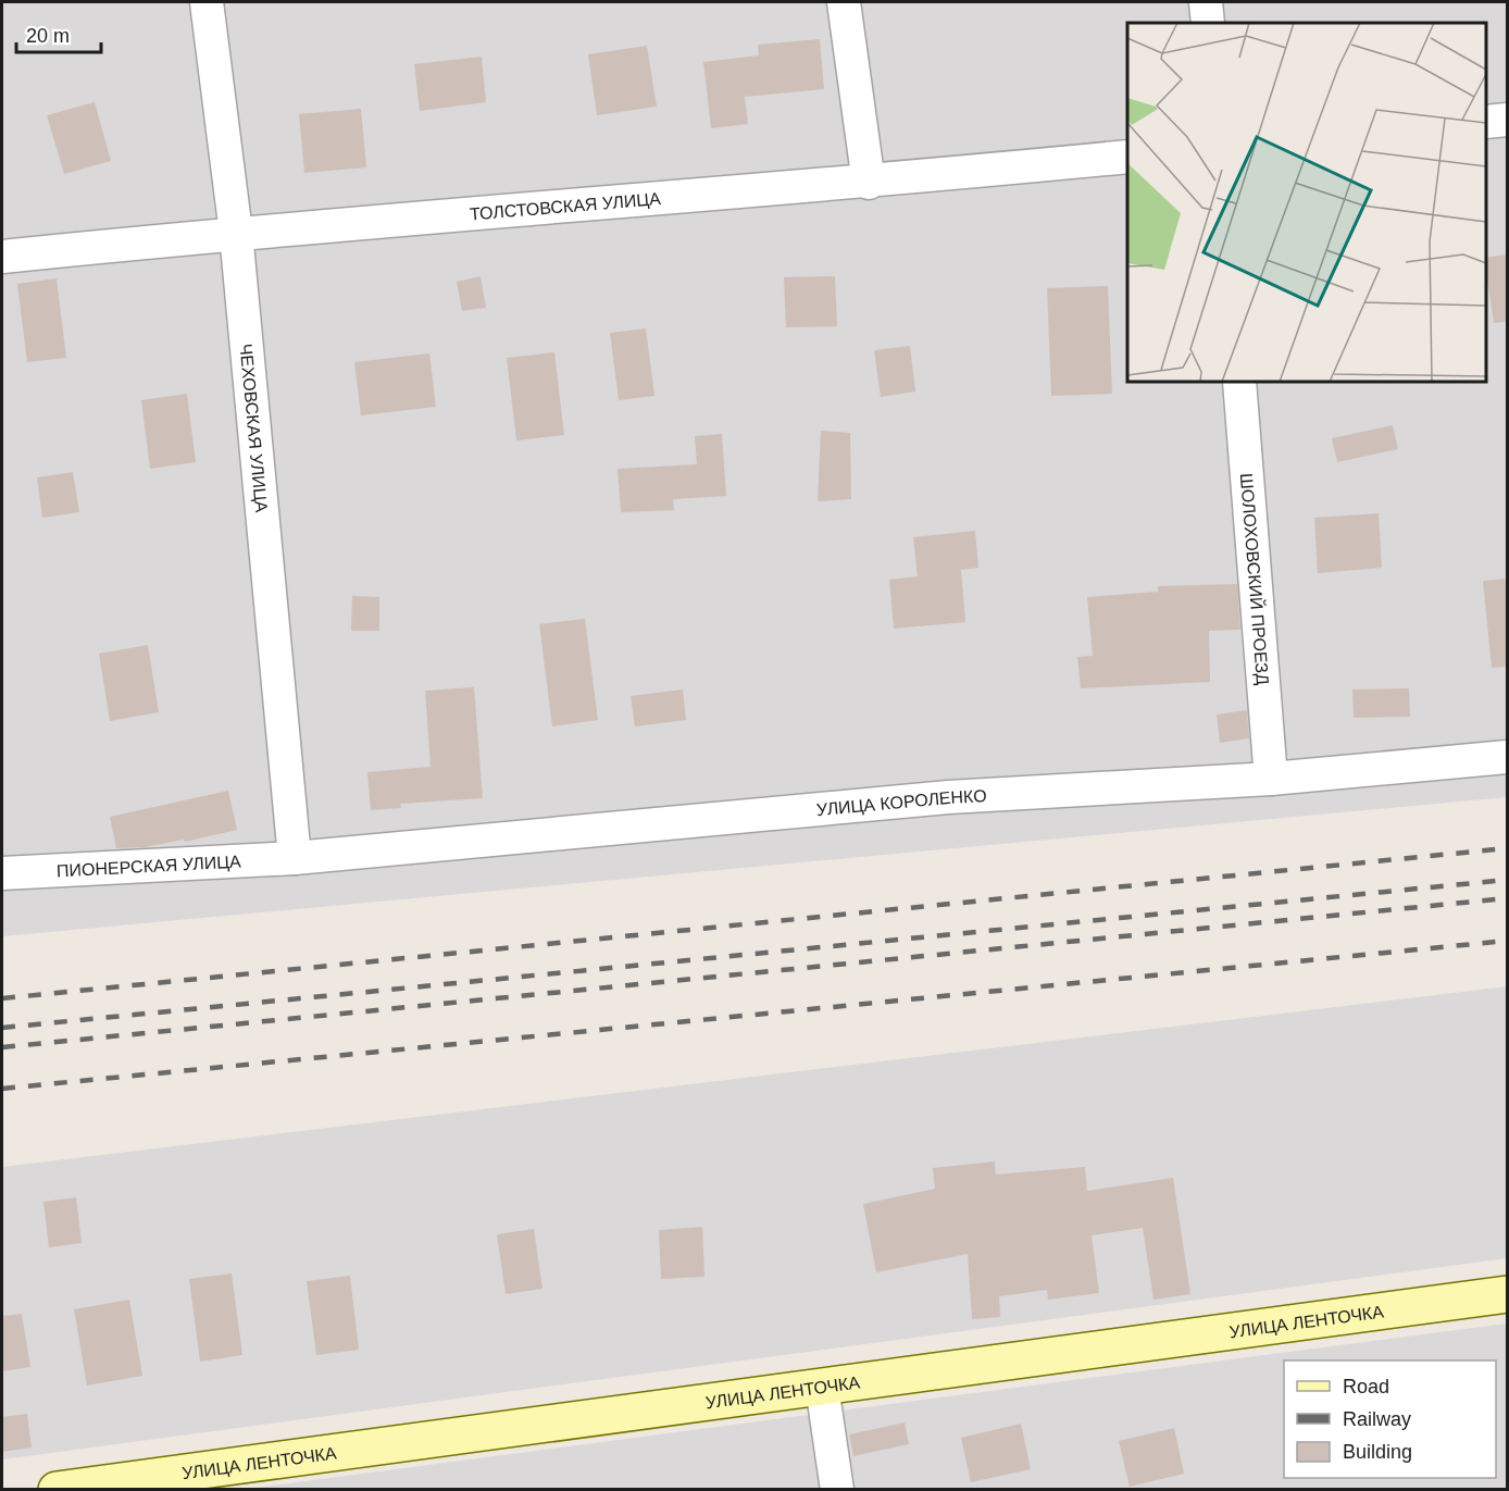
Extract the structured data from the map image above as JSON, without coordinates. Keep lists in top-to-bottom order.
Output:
{
  "streets": {
    "main road": ["УЛИЦА ЛЕНТОЧКА"],
    "street": [
      "ТОЛСТОВСКАЯ УЛИЦА",
      "ЧЕХОВСКАЯ УЛИЦА",
      "ШОЛОХОВСКИЙ ПРОЕЗД",
      "УЛИЦА КОРОЛЕНКО",
      "ПИОНЕРСКАЯ УЛИЦА"
    ]
  },
  "crossings": [
    ["ТОЛСТОВСКАЯ УЛИЦА", "ЧЕХОВСКАЯ УЛИЦА"],
    ["ЧЕХОВСКАЯ УЛИЦА", "УЛИЦА КОРОЛЕНКО"],
    ["ЧЕХОВСКАЯ УЛИЦА", "ПИОНЕРСКАЯ УЛИЦА"],
    ["ШОЛОХОВСКИЙ ПРОЕЗД", "УЛИЦА КОРОЛЕНКО"],
    ["УЛИЦА КОРОЛЕНКО", "ПИОНЕРСКАЯ УЛИЦА"]
  ],
  "legend": ["Road", "Railway", "Building"],
  "scale_bar": "20 m"
}
